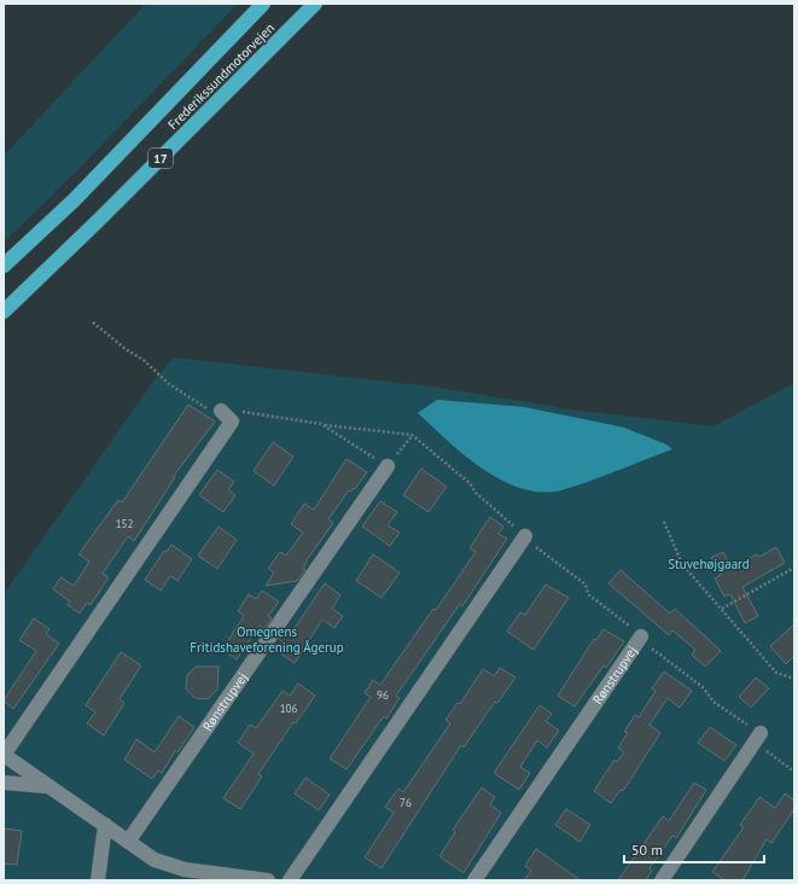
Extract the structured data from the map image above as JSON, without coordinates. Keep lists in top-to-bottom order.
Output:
{
  "streets": {
    "highway": ["Frederikssundmotorvejen", "17"],
    "street": ["Rønstrupvej"]
  },
  "parks": ["Stuvehøjgaard", "Omegnens Fritidshaveforening Ågerup"],
  "house_numbers": [
    "152",
    "96",
    "106",
    "76"
  ],
  "scale_bar": "50 m"
}
